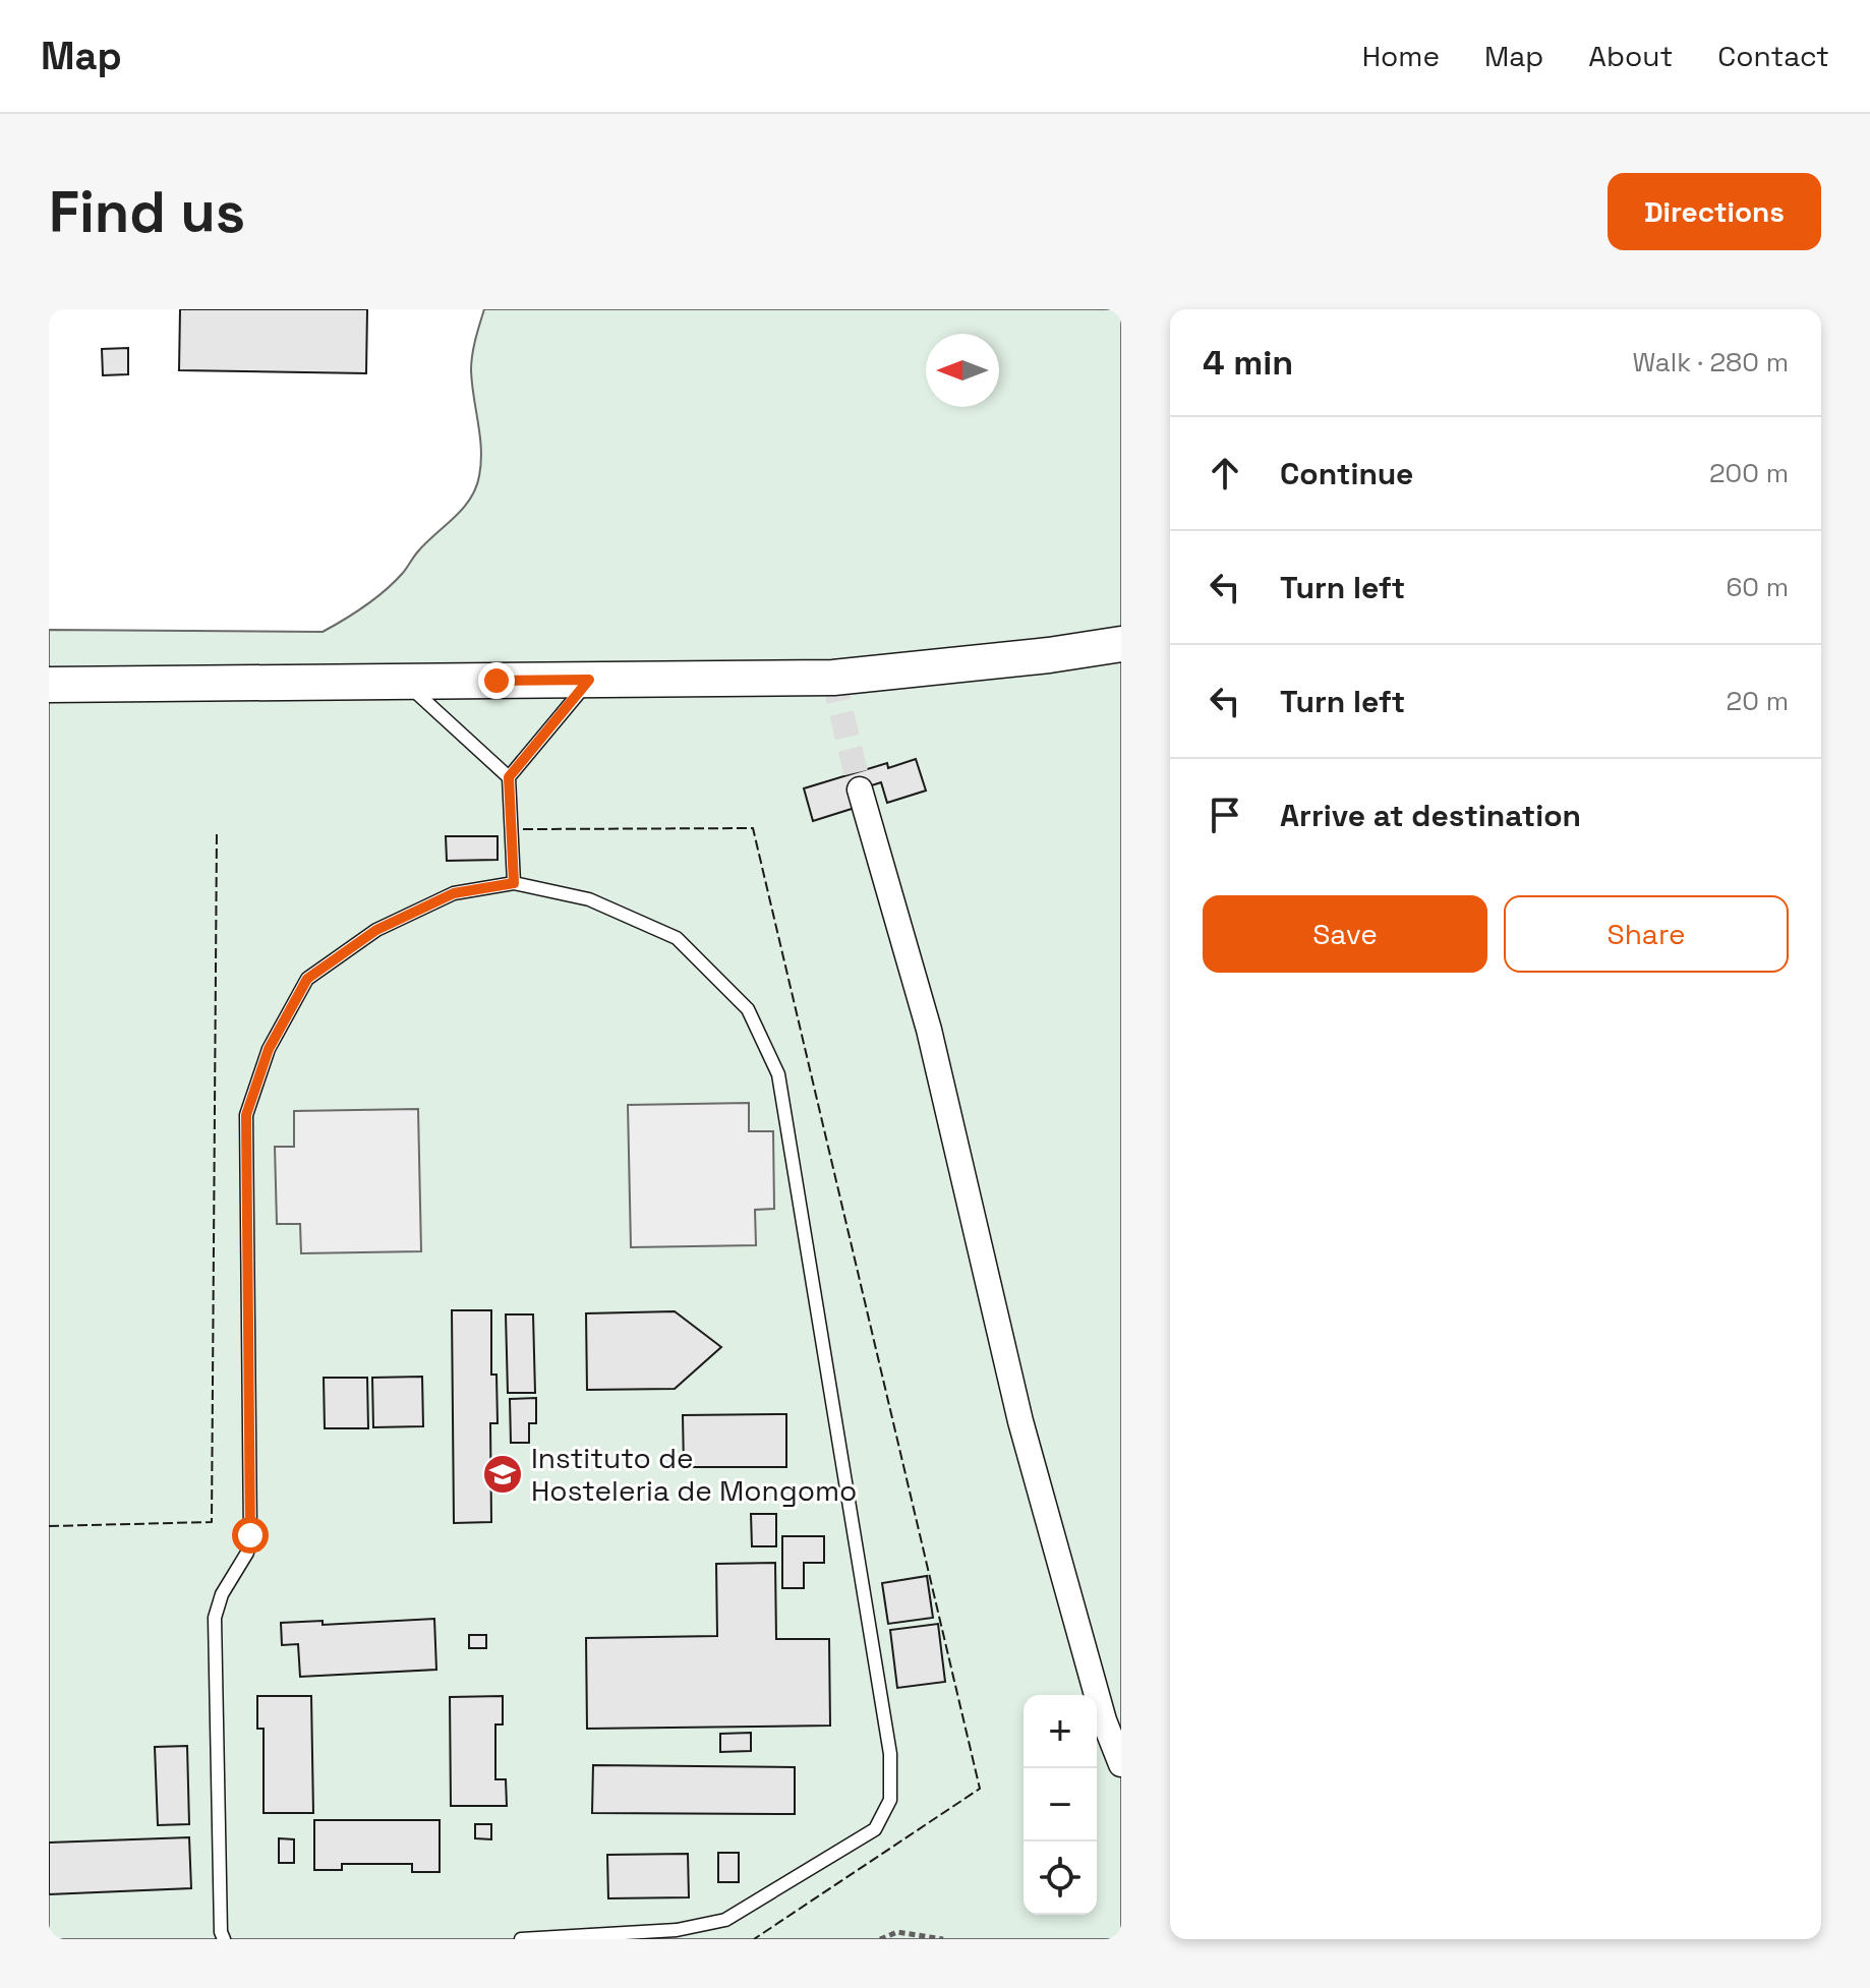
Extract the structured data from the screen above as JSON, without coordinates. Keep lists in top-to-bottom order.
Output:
{
  "places": {
    "school or university": ["Instituto de Hosteleria de Mongomo"]
  },
  "north": "left",
  "page": {
    "header": "Map",
    "nav": [
      "Home",
      "Map",
      "About",
      "Contact"
    ],
    "buttons": [
      "Directions",
      ["Save", "Share"]
    ],
    "title": "Find us",
    "heading": ["4 min", "Walk · 280 m"],
    "list": [
      ["Continue", "200 m"],
      ["Turn left", "60 m"],
      ["Turn left", "20 m"],
      "Arrive at destination"
    ],
    "map_buttons": ["+", "−"]
  }
}
